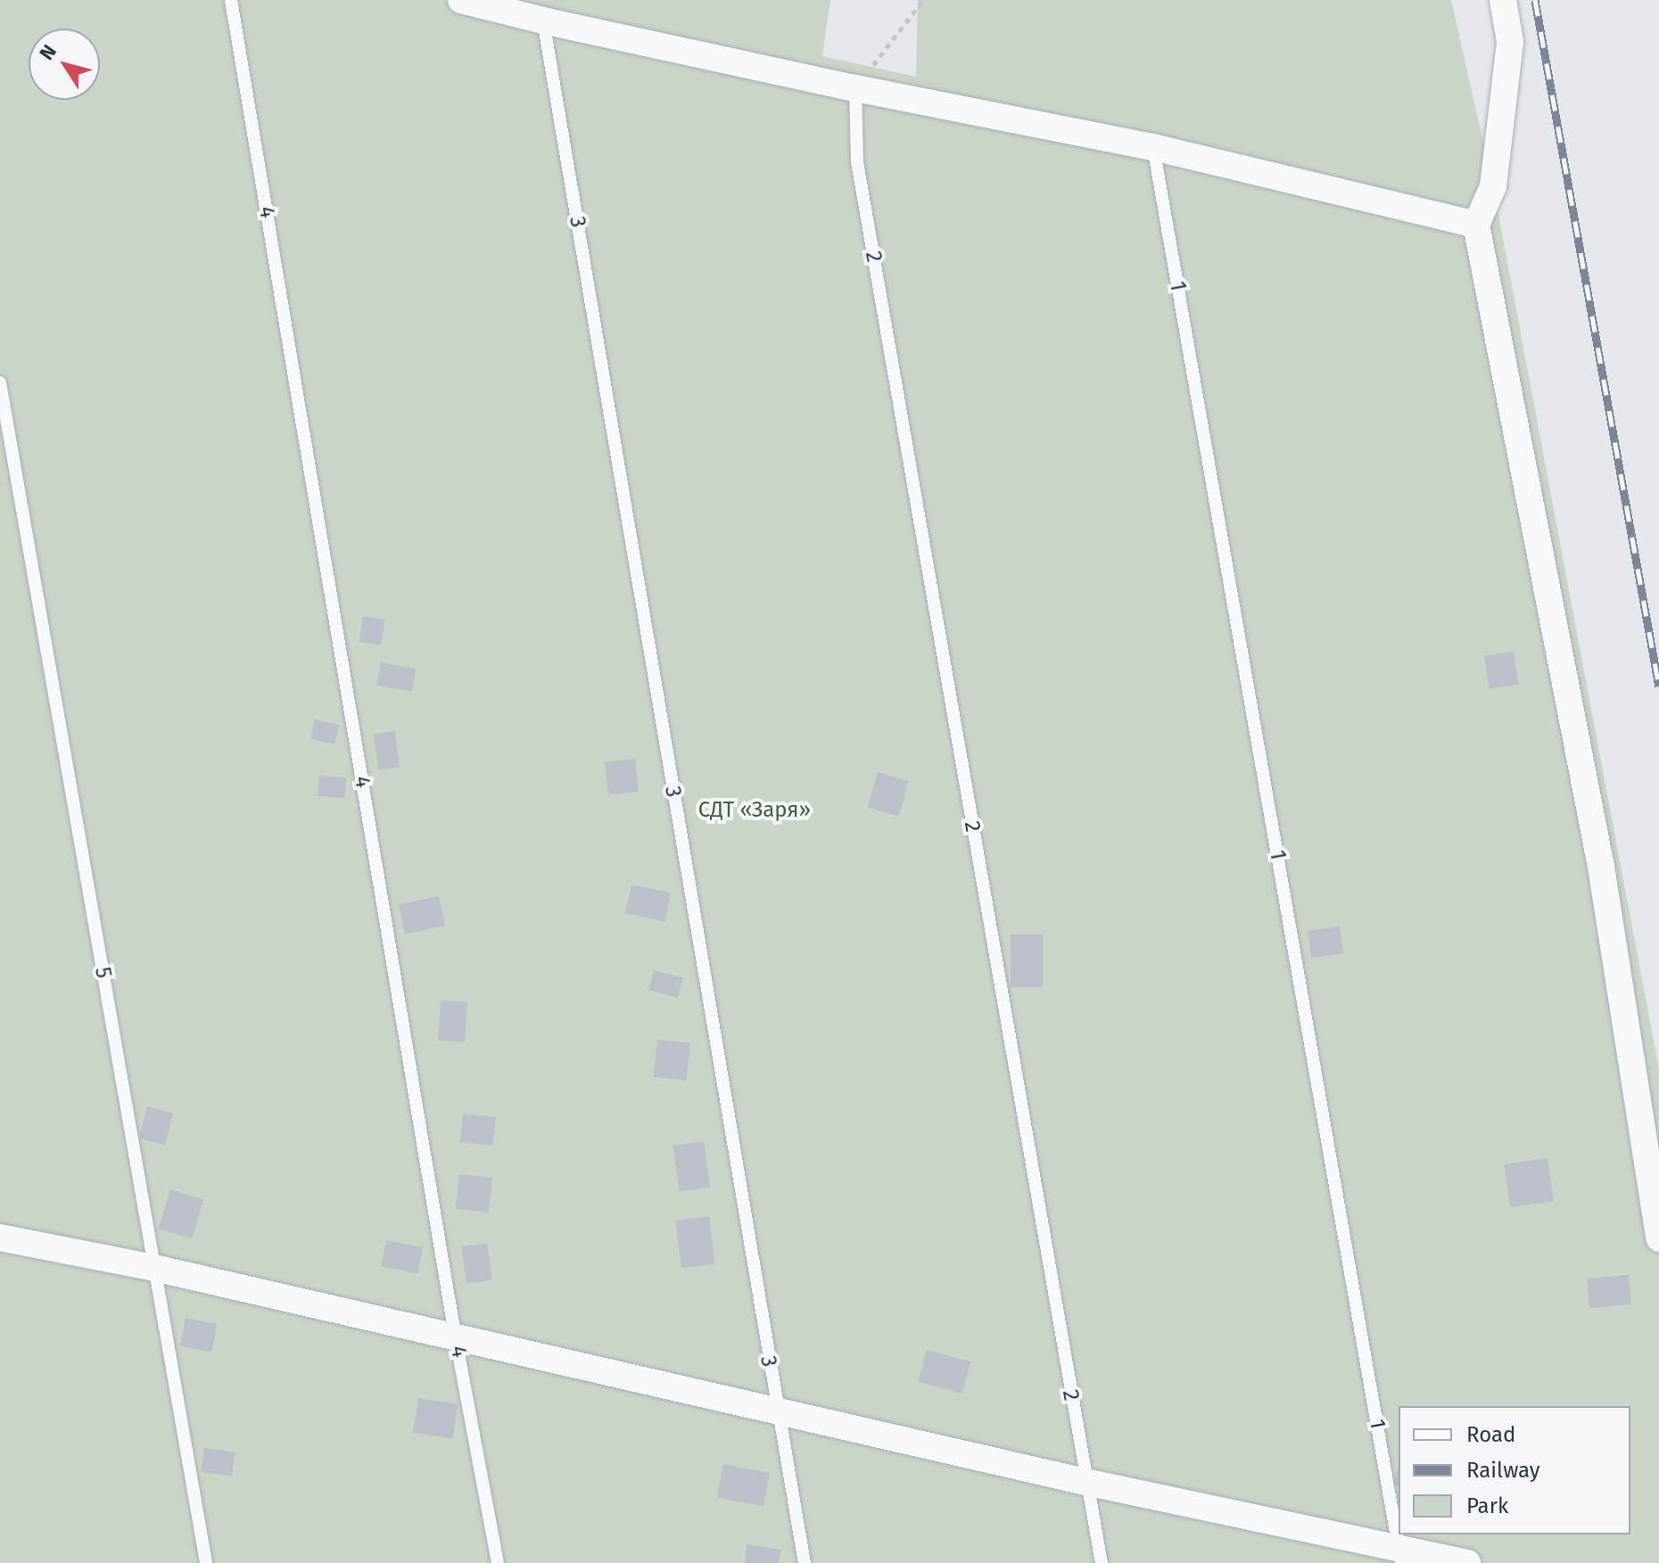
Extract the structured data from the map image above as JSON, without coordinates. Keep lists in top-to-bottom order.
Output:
{
  "streets": {
    "lane": [
      "4",
      "3",
      "2",
      "1",
      "5"
    ]
  },
  "parks": ["СДТ «Заря»"],
  "legend": ["Road", "Railway", "Park"],
  "north": "top left"
}
